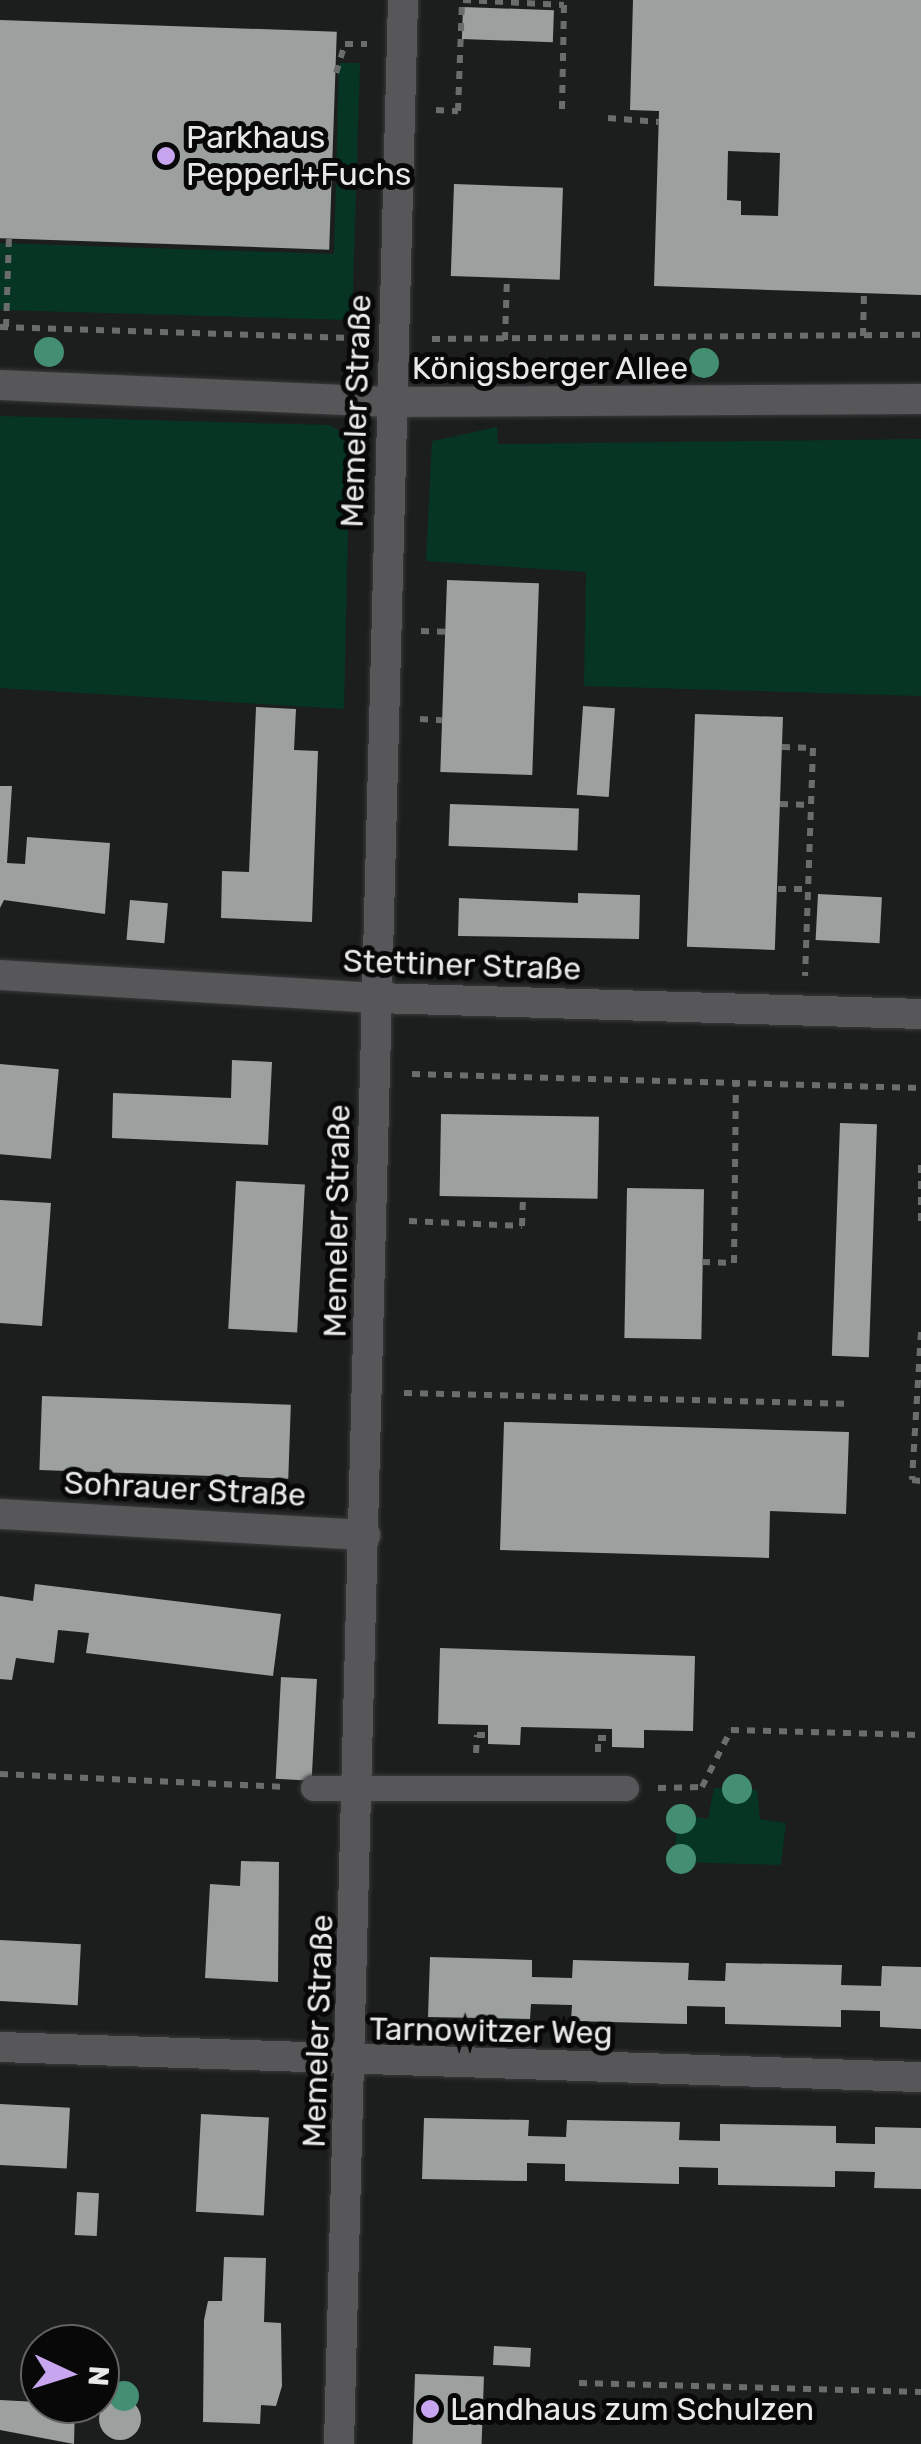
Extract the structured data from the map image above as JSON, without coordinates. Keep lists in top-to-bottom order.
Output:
{
  "streets": {
    "street": [
      "Königsberger Allee",
      "Memeler Straße",
      "Stettiner Straße",
      "Sohrauer Straße",
      "Tarnowitzer Weg"
    ]
  },
  "crossings": [
    ["Königsberger Allee", "Memeler Straße"],
    ["Memeler Straße", "Stettiner Straße"],
    ["Memeler Straße", "Sohrauer Straße"],
    ["Memeler Straße", "Tarnowitzer Weg"]
  ],
  "places": ["Parkhaus Pepperl+Fuchs", "Landhaus zum Schulzen"],
  "north": "right"
}
